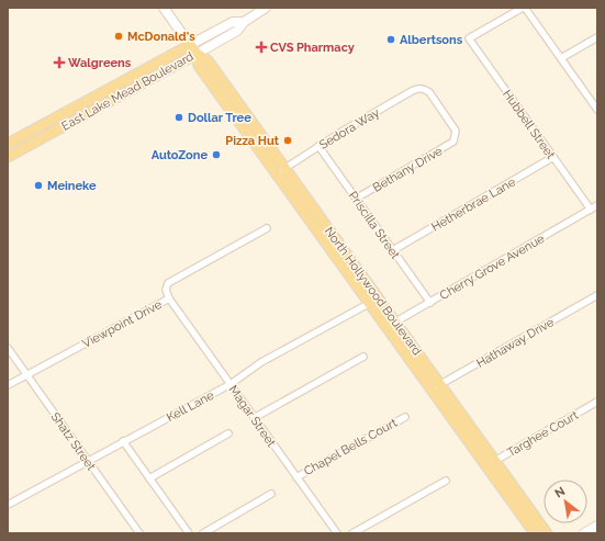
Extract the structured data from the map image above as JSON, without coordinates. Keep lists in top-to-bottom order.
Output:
{
  "streets": {
    "main road": ["East Lake Mead Boulevard", "North Hollywood Boulevard"],
    "street": [
      "Hubbell Street",
      "Sedora Way",
      "Bethany Drive",
      "Hetherbrae Lane",
      "Priscilla Street",
      "Cherry Grove Avenue",
      "Viewpoint Drive",
      "Hathaway Drive",
      "Kell Lane",
      "Magar Street",
      "Targhee Court",
      "Shatz Street",
      "Chapel Bells Court"
    ]
  },
  "crossings": [
    ["East Lake Mead Boulevard", "North Hollywood Boulevard"],
    ["Hubbell Street", "Hetherbrae Lane"],
    ["Hubbell Street", "Cherry Grove Avenue"],
    ["Sedora Way", "Bethany Drive"],
    ["Sedora Way", "Priscilla Street"],
    ["Sedora Way", "North Hollywood Boulevard"],
    ["Bethany Drive", "Priscilla Street"],
    ["Hetherbrae Lane", "Priscilla Street"],
    ["Priscilla Street", "Cherry Grove Avenue"],
    ["Cherry Grove Avenue", "North Hollywood Boulevard"],
    ["North Hollywood Boulevard", "Hathaway Drive"],
    ["North Hollywood Boulevard", "Kell Lane"],
    ["North Hollywood Boulevard", "Targhee Court"],
    ["Viewpoint Drive", "Magar Street"],
    ["Viewpoint Drive", "Shatz Street"],
    ["Kell Lane", "Magar Street"],
    ["Kell Lane", "Shatz Street"],
    ["Magar Street", "Chapel Bells Court"]
  ],
  "places": {
    "other": [
      "McDonald's",
      "Albertsons",
      "Dollar Tree",
      "Pizza Hut",
      "AutoZone",
      "Meineke"
    ],
    "health": ["CVS Pharmacy", "Walgreens"]
  },
  "north": "top left"
}
